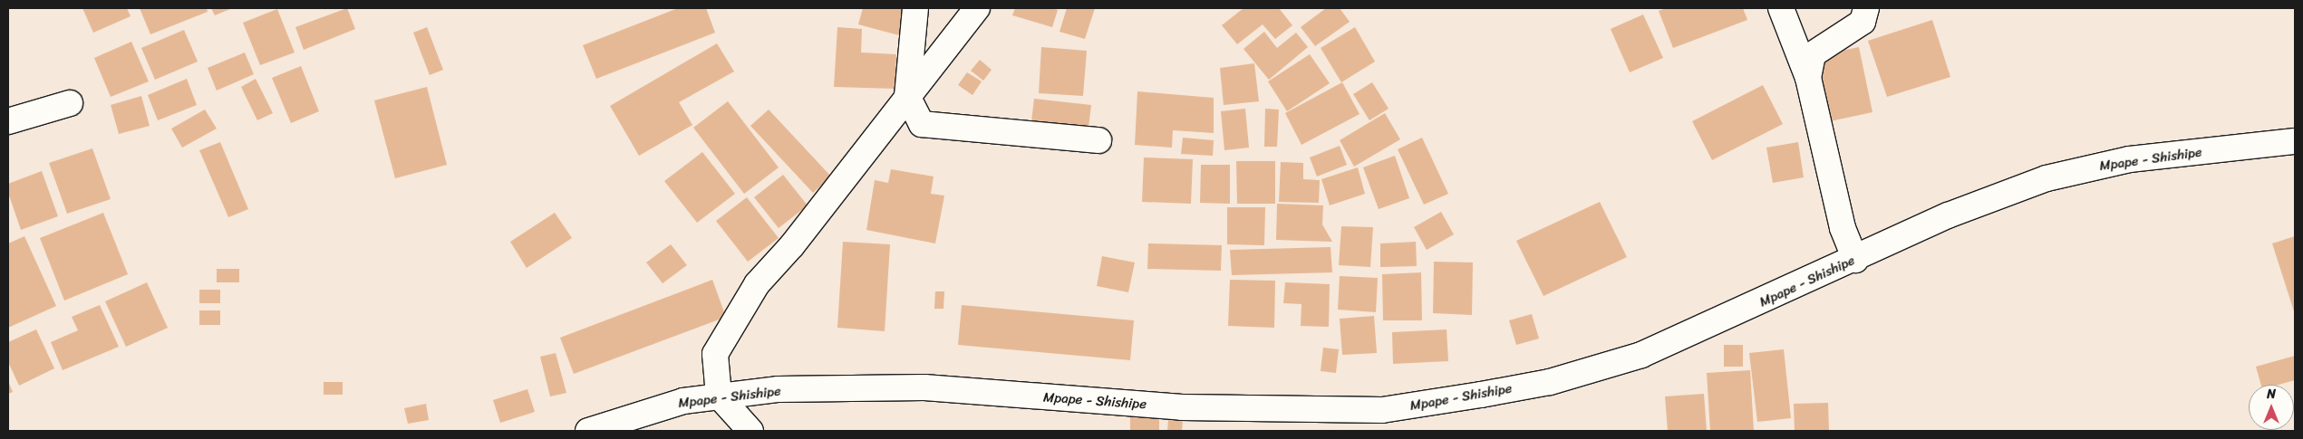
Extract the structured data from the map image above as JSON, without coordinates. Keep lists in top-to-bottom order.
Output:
{
  "streets": {
    "street": ["Mpape - Shishipe"]
  },
  "north": "top"
}
